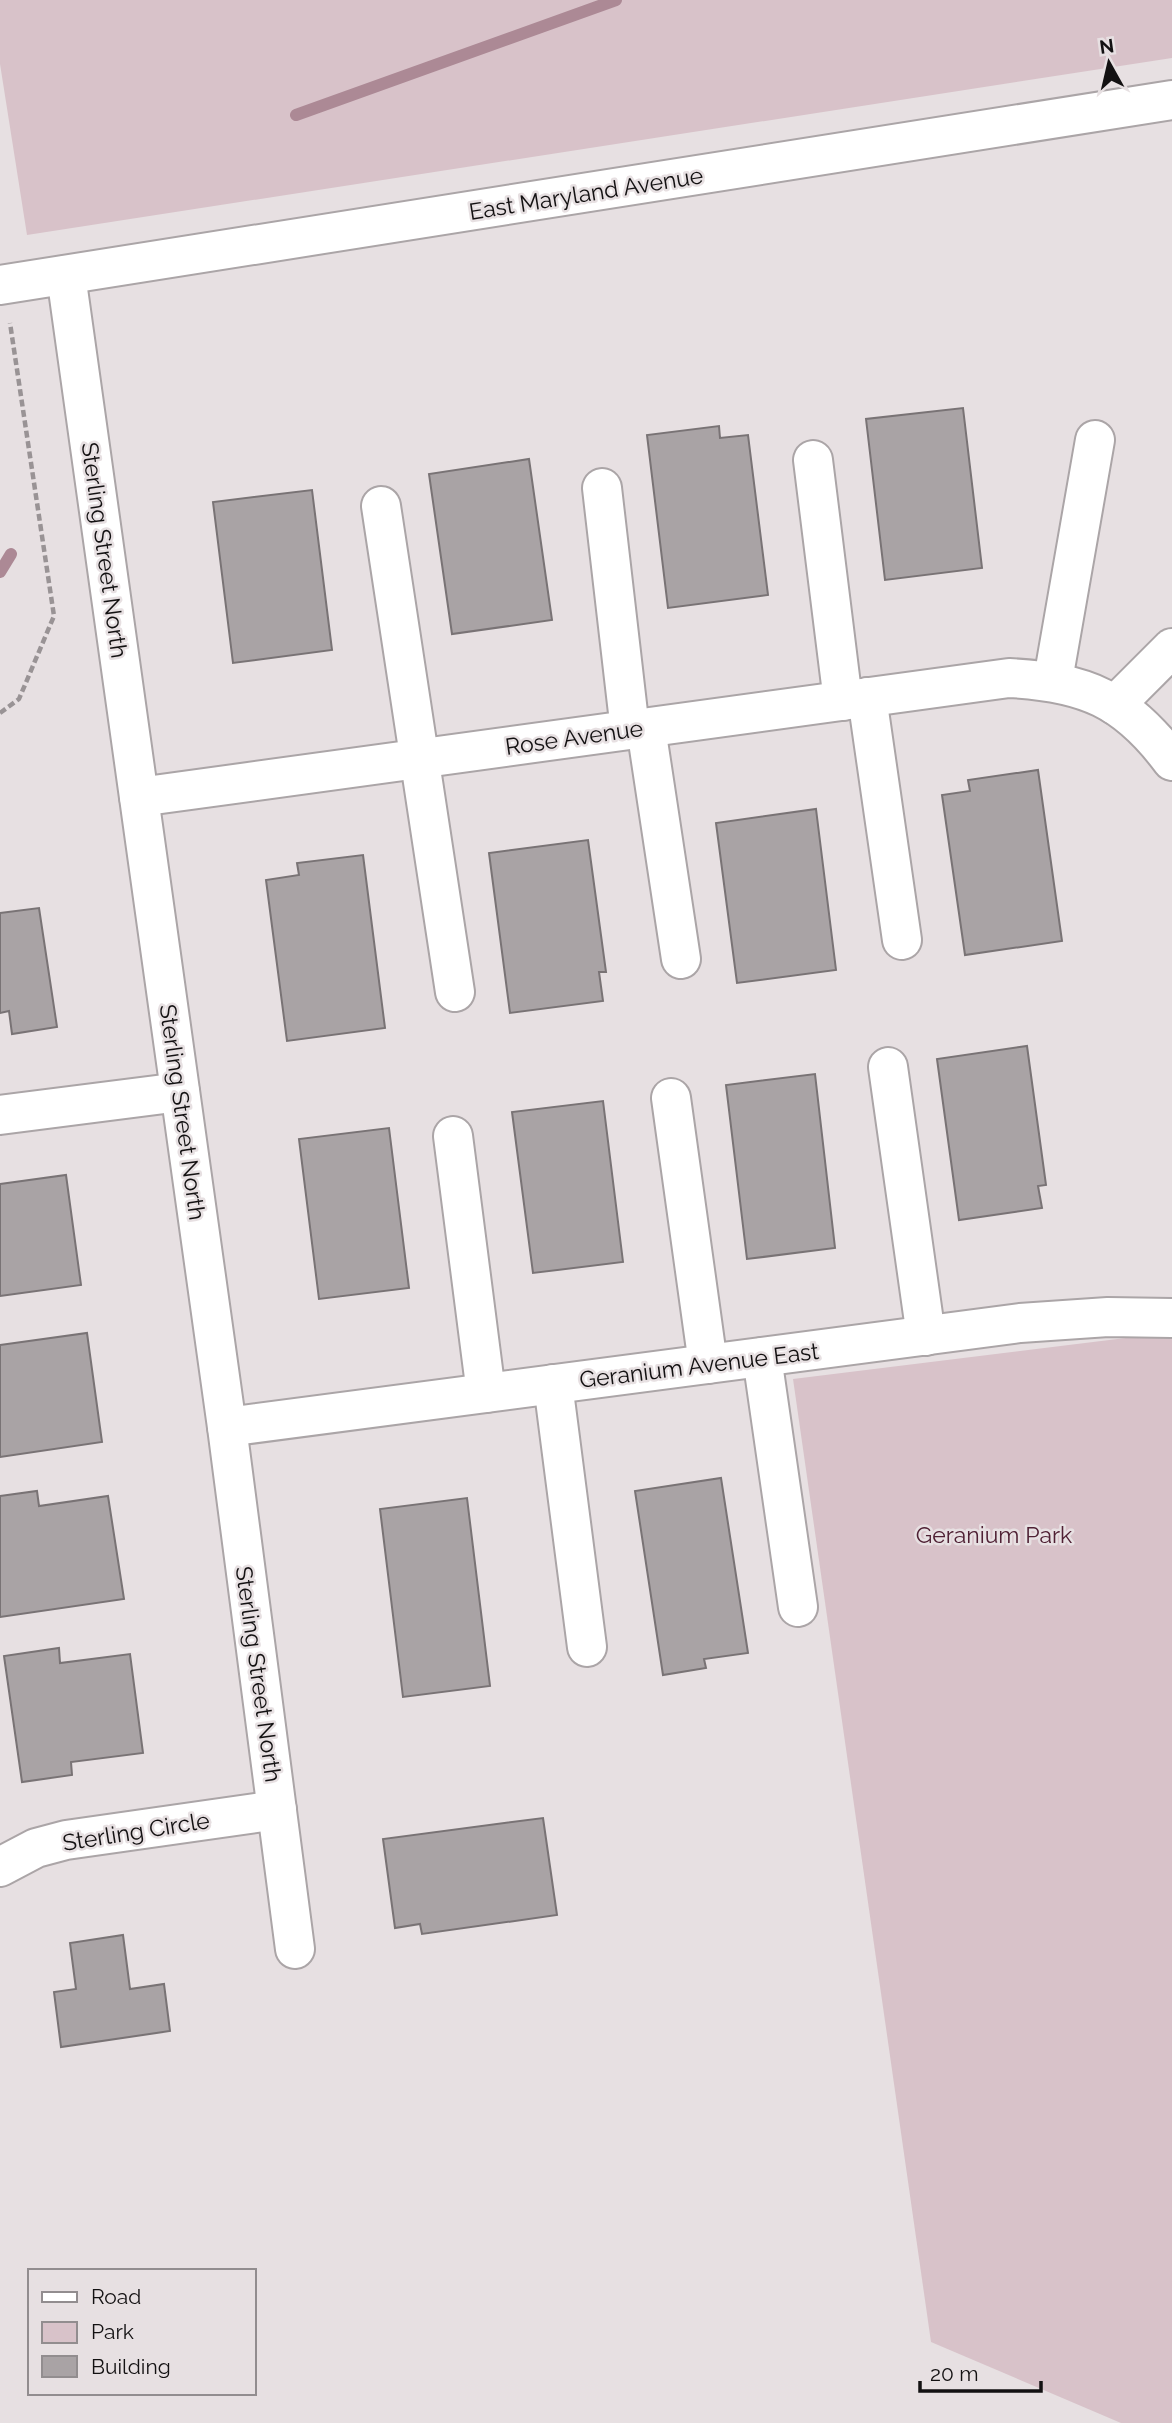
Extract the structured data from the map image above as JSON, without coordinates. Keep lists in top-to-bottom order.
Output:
{
  "streets": {
    "street": [
      "East Maryland Avenue",
      "Sterling Street North",
      "Rose Avenue",
      "Geranium Avenue East",
      "Sterling Circle"
    ]
  },
  "crossings": [
    ["East Maryland Avenue", "Sterling Street North"],
    ["Sterling Street North", "Rose Avenue"],
    ["Sterling Street North", "Geranium Avenue East"],
    ["Sterling Street North", "Sterling Circle"]
  ],
  "parks": ["Geranium Park"],
  "legend": ["Road", "Park", "Building"],
  "scale_bar": "20 m",
  "north": "top"
}
